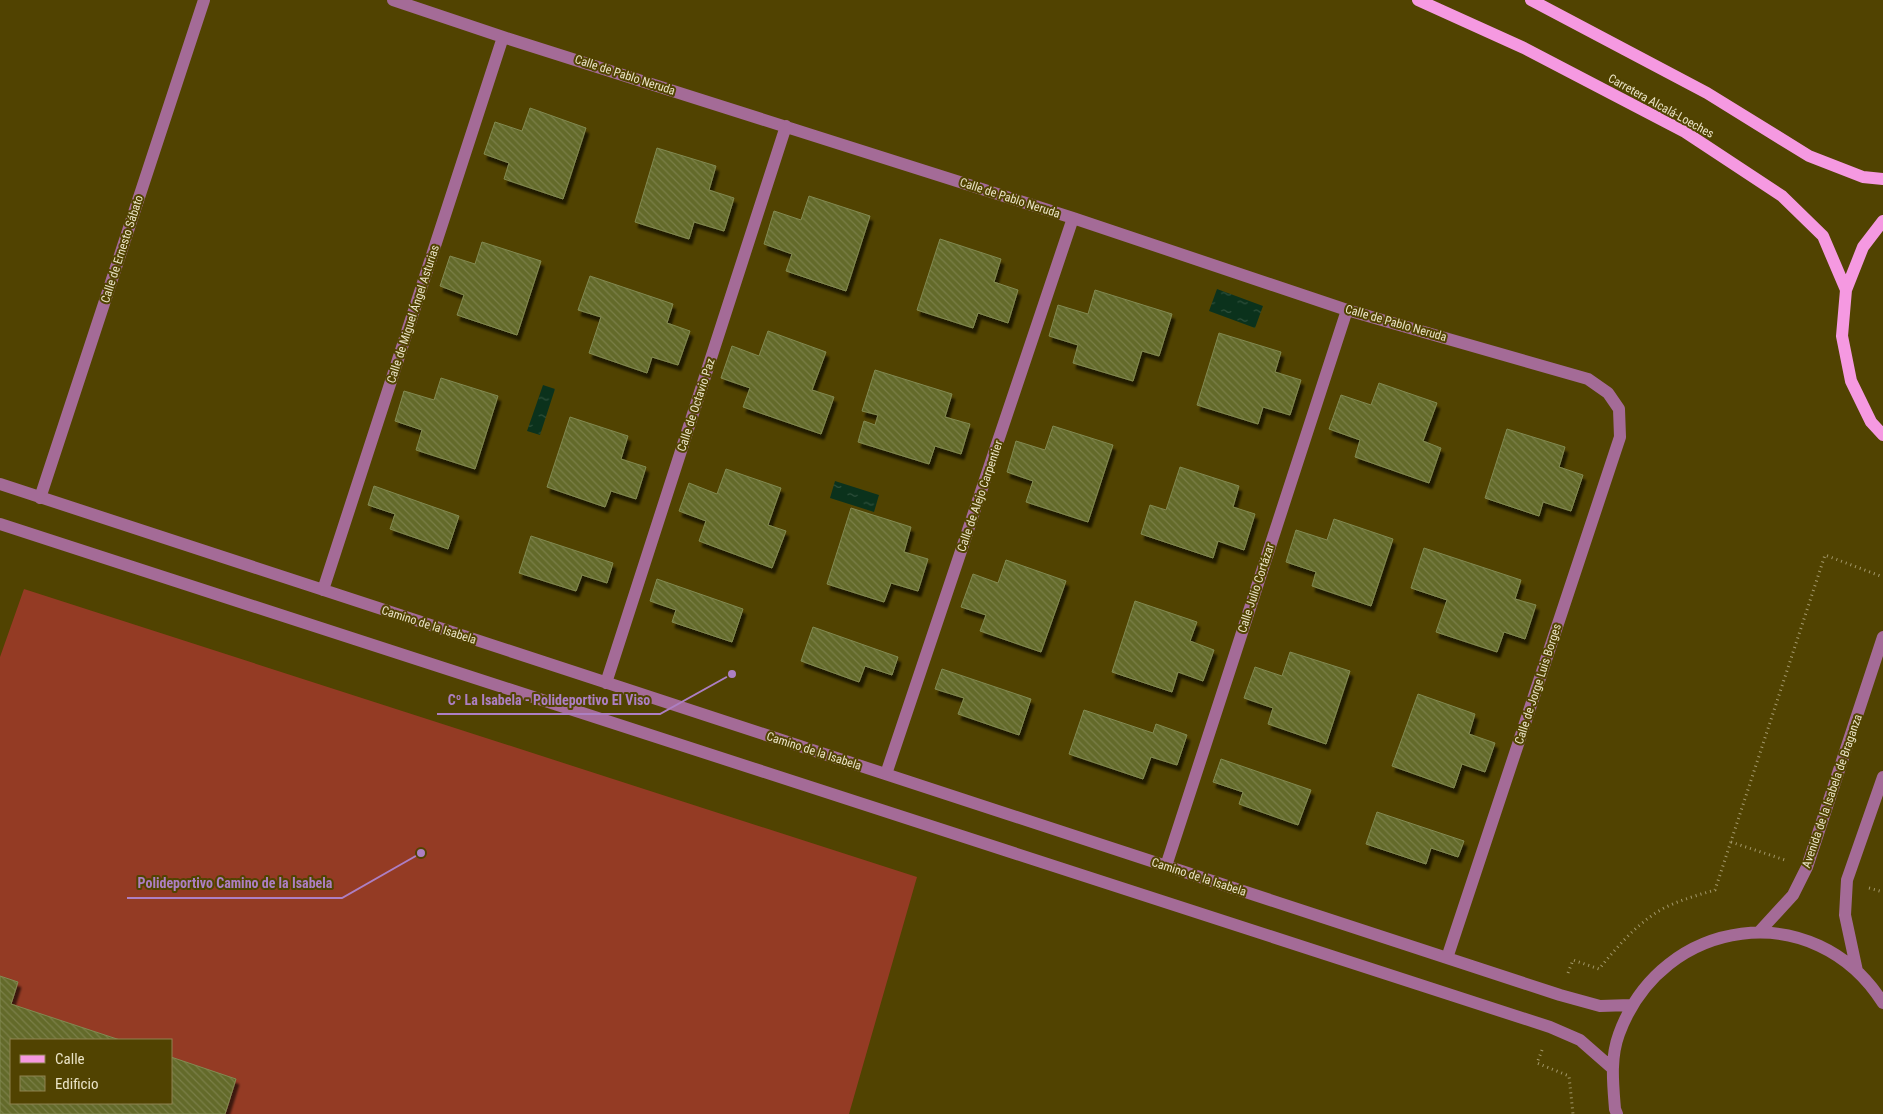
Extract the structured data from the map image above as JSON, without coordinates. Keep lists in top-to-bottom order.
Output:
{
  "streets": {
    "main road": ["Carretera Alcalá-Loeches"],
    "street": [
      "Calle de Pablo Neruda",
      "Calle de Ernesto Sábato",
      "Calle de Miguel Ángel Asturias",
      "Calle de Octavio Paz",
      "Calle de Alejo Carpentier",
      "Calle Julio Cortázar",
      "Camino de la Isabela",
      "Calle de Jorge Luis Borges",
      "Avenida de la Isabela de Braganza"
    ]
  },
  "crossings": [
    ["Calle de Pablo Neruda", "Calle de Miguel Ángel Asturias"],
    ["Calle de Pablo Neruda", "Calle de Octavio Paz"],
    ["Calle de Pablo Neruda", "Calle de Alejo Carpentier"],
    ["Calle de Pablo Neruda", "Calle Julio Cortázar"],
    ["Calle de Pablo Neruda", "Calle de Jorge Luis Borges"],
    ["Calle de Ernesto Sábato", "Camino de la Isabela"],
    ["Calle de Miguel Ángel Asturias", "Camino de la Isabela"],
    ["Calle de Octavio Paz", "Camino de la Isabela"],
    ["Calle de Alejo Carpentier", "Camino de la Isabela"],
    ["Calle Julio Cortázar", "Camino de la Isabela"],
    ["Camino de la Isabela", "Calle de Jorge Luis Borges"]
  ],
  "places": ["Cº La Isabela - Polideportivo El Viso", "Polideportivo Camino de la Isabela"],
  "legend": ["Calle", "Edificio"]
}
